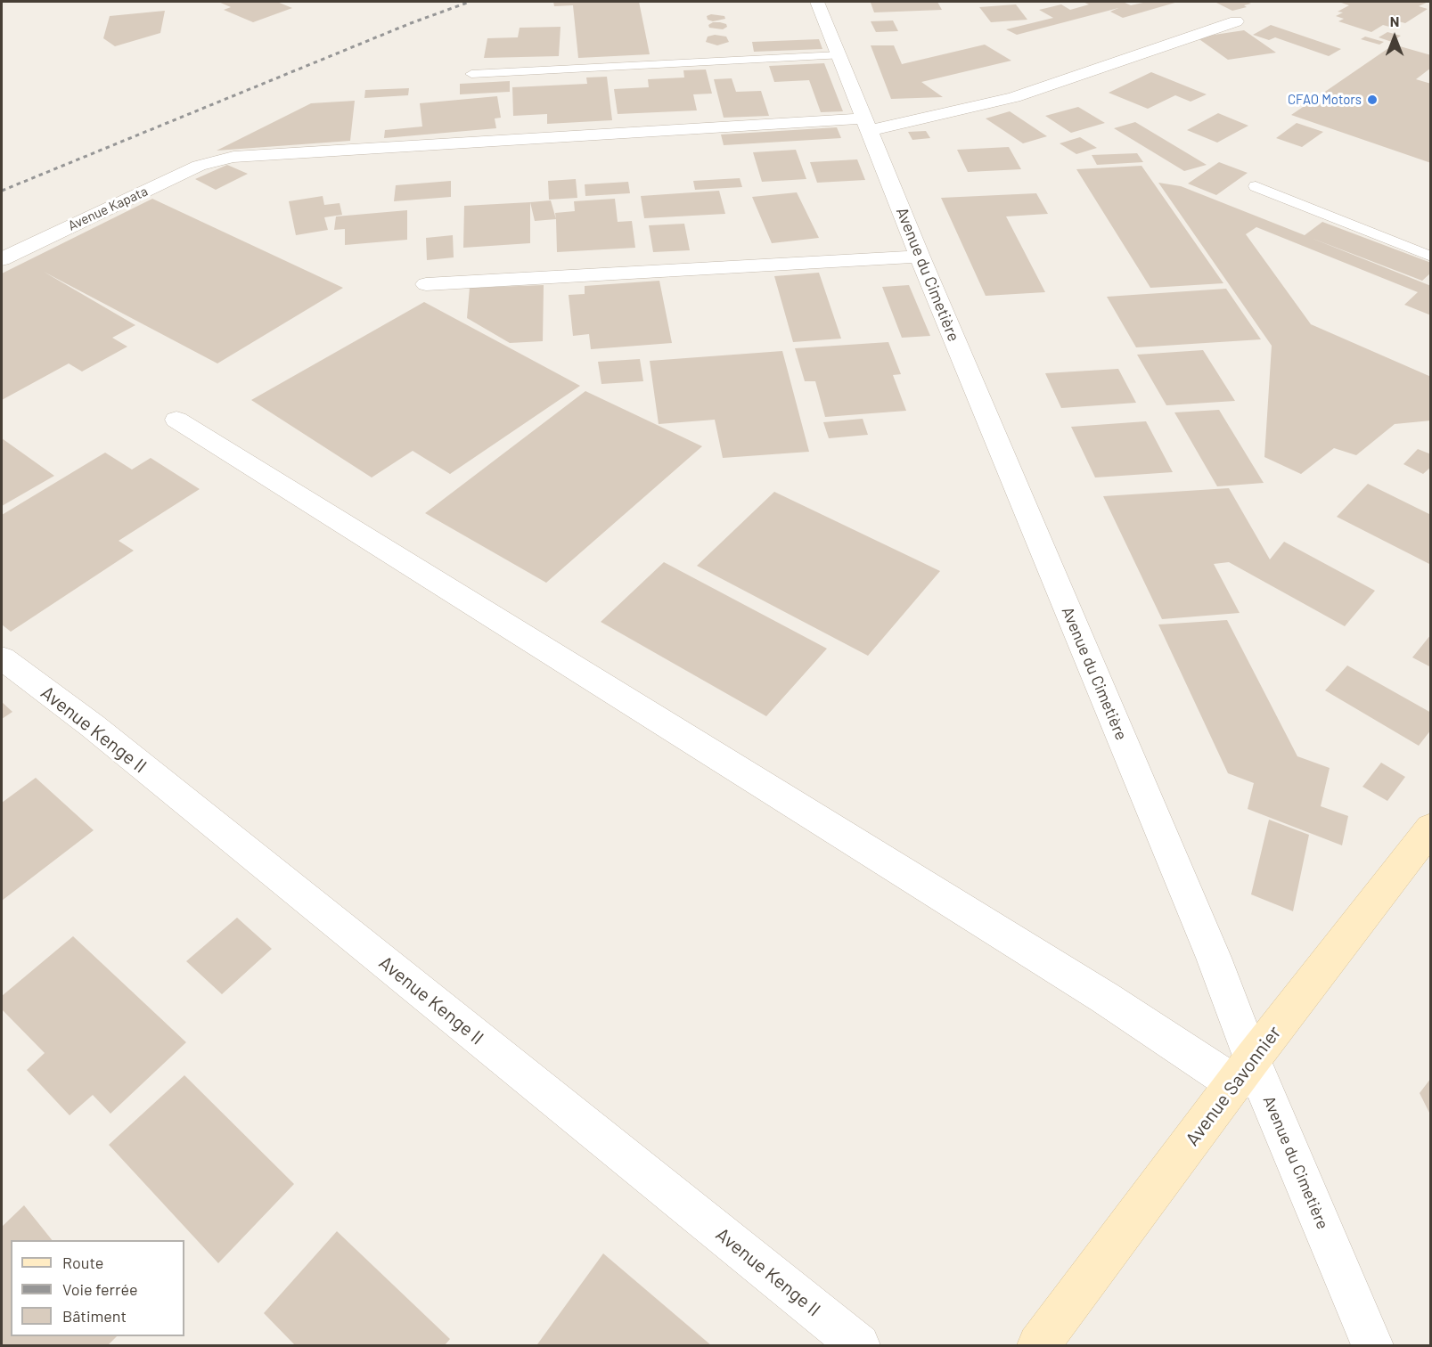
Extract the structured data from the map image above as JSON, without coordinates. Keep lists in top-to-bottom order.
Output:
{
  "streets": {
    "street": [
      "Avenue Kapata",
      "Avenue du Cimetière",
      "Avenue Kenge II",
      "Avenue Savonnier"
    ]
  },
  "crossings": [
    ["Avenue Kapata", "Avenue du Cimetière"],
    ["Avenue du Cimetière", "Avenue Savonnier"]
  ],
  "places": ["CFAO Motors"],
  "legend": ["Route", "Voie ferrée", "Bâtiment"],
  "north": "top"
}
